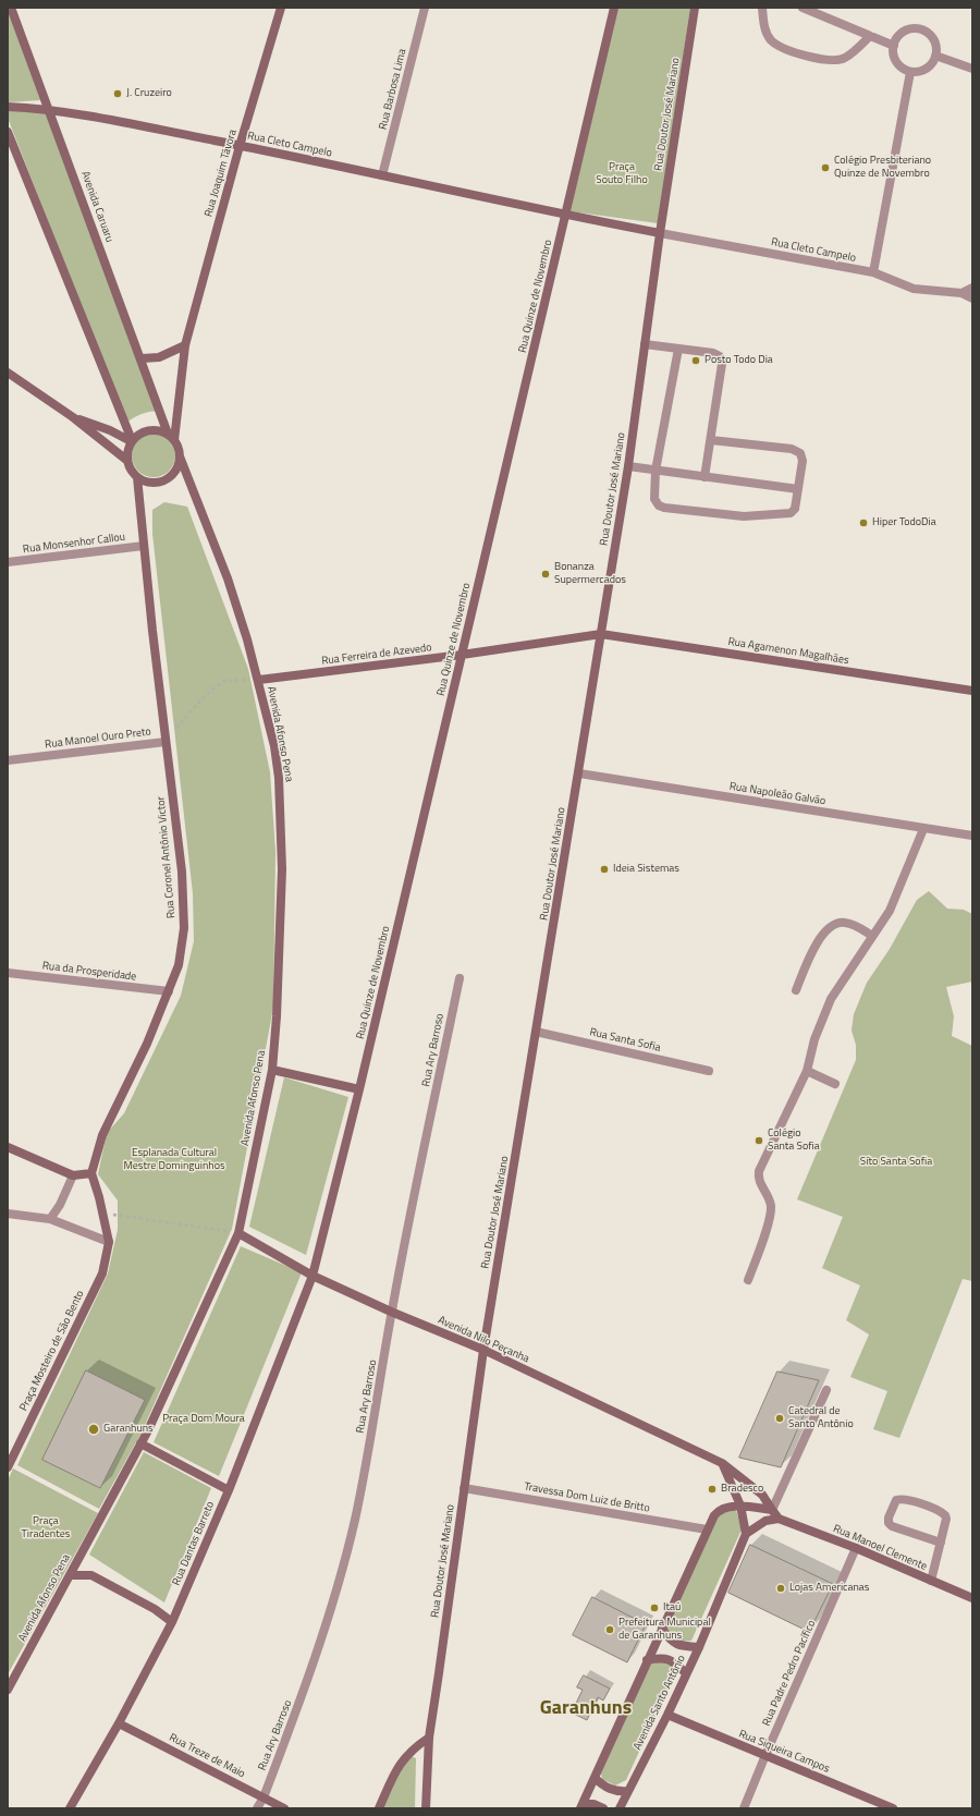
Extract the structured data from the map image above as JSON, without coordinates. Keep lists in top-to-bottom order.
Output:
{
  "streets": {
    "main road": [
      "Rua Doutor José Mariano",
      "Rua Cleto Campelo",
      "Rua Joaquim Távora",
      "Avenida Caruaru",
      "Rua Quinze de Novembro",
      "Rua Agamenon Magalhães",
      "Rua Ferreira de Azevedo",
      "Avenida Afonso Pena",
      "Rua Coronel Antônio Victor",
      "Avenida Nilo Peçanha",
      "Praça Mosteiro de São Bento",
      "Rua Dantas Barreto",
      "Rua Manoel Clemente",
      "Avenida Santo Antônio",
      "Rua Siqueira Campos",
      "Rua Treze de Maio"
    ],
    "street": [
      "Rua Barbosa Lima",
      "Rua Monsenhor Callou",
      "Rua Manoel Ouro Preto",
      "Rua Napoleão Galvão",
      "Rua da Prosperidade",
      "Rua Santa Sofia",
      "Rua Ary Barroso",
      "Travessa Dom Luiz de Britto",
      "Rua Padre Pedro Pacífico"
    ]
  },
  "crossings": [
    ["Rua Barbosa Lima", "Rua Cleto Campelo"],
    ["Rua Doutor José Mariano", "Rua Cleto Campelo"],
    ["Rua Doutor José Mariano", "Rua Agamenon Magalhães"],
    ["Rua Doutor José Mariano", "Rua Ferreira de Azevedo"],
    ["Rua Doutor José Mariano", "Rua Napoleão Galvão"],
    ["Rua Doutor José Mariano", "Rua Santa Sofia"],
    ["Rua Doutor José Mariano", "Avenida Nilo Peçanha"],
    ["Rua Doutor José Mariano", "Travessa Dom Luiz de Britto"],
    ["Rua Cleto Campelo", "Rua Joaquim Távora"],
    ["Rua Cleto Campelo", "Avenida Caruaru"],
    ["Rua Cleto Campelo", "Rua Quinze de Novembro"],
    ["Rua Joaquim Távora", "Avenida Caruaru"],
    ["Rua Joaquim Távora", "Avenida Afonso Pena"],
    ["Rua Joaquim Távora", "Rua Coronel Antônio Victor"],
    ["Avenida Caruaru", "Avenida Afonso Pena"],
    ["Avenida Caruaru", "Rua Coronel Antônio Victor"],
    ["Rua Quinze de Novembro", "Rua Ferreira de Azevedo"],
    ["Rua Quinze de Novembro", "Avenida Nilo Peçanha"],
    ["Rua Quinze de Novembro", "Rua Dantas Barreto"],
    ["Rua Monsenhor Callou", "Rua Coronel Antônio Victor"],
    ["Rua Agamenon Magalhães", "Rua Ferreira de Azevedo"],
    ["Rua Ferreira de Azevedo", "Avenida Afonso Pena"],
    ["Avenida Afonso Pena", "Rua Coronel Antônio Victor"],
    ["Avenida Afonso Pena", "Avenida Nilo Peçanha"],
    ["Rua Manoel Ouro Preto", "Rua Coronel Antônio Victor"],
    ["Rua Coronel Antônio Victor", "Rua da Prosperidade"],
    ["Rua Ary Barroso", "Avenida Nilo Peçanha"],
    ["Rua Ary Barroso", "Rua Treze de Maio"],
    ["Avenida Nilo Peçanha", "Rua Dantas Barreto"],
    ["Avenida Nilo Peçanha", "Rua Manoel Clemente"],
    ["Rua Dantas Barreto", "Rua Treze de Maio"],
    ["Rua Manoel Clemente", "Rua Padre Pedro Pacífico"],
    ["Rua Padre Pedro Pacífico", "Rua Siqueira Campos"],
    ["Avenida Santo Antônio", "Rua Siqueira Campos"]
  ],
  "districts": ["Garanhuns"],
  "parks": [
    "Praça Souto Filho",
    "Esplanada Cultural Mestre Dominguinhos",
    "Síto Santa Sofia",
    "Praça Dom Moura",
    "Praça Tiradentes"
  ],
  "places": [
    "J. Cruzeiro",
    "Colégio Presbiteriano Quinze de Novembro",
    "Posto Todo Dia",
    "Hiper TodoDia",
    "Bonanza Supermercados",
    "Ideia Sistemas",
    "Colégio Santa Sofia",
    "Catedral de Santo Antônio",
    "Garanhuns",
    "Bradesco",
    "Lojas Americanas",
    "Itaú",
    "Prefeitura Municipal de Garanhuns"
  ]
}
